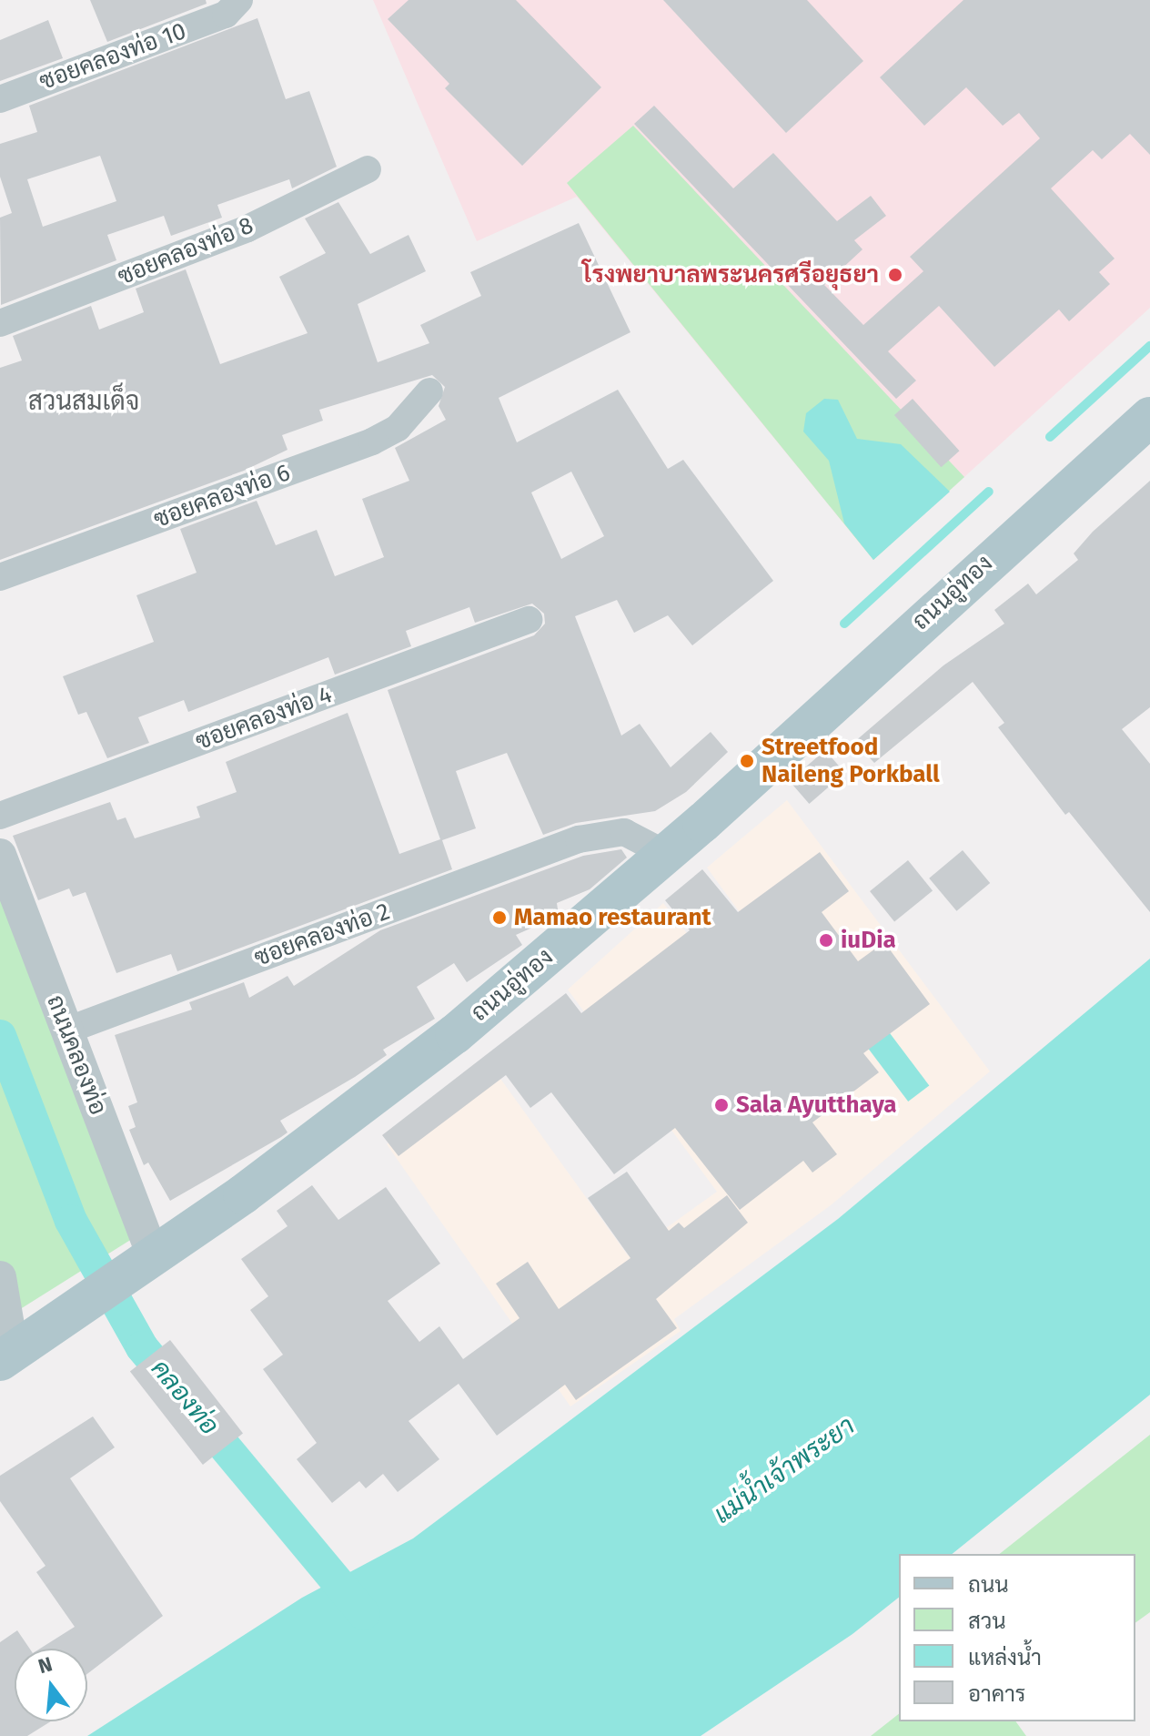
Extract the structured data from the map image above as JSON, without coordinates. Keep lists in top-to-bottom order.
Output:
{
  "streets": {
    "main road": ["ถนนอู่ทอง"],
    "street": [
      "ซอยคลองท่อ 10",
      "ซอยคลองท่อ 8",
      "ซอยคลองท่อ 6",
      "ซอยคลองท่อ 4",
      "ซอยคลองท่อ 2",
      "ถนนคลองท่อ"
    ]
  },
  "crossings": [
    ["ถนนอู่ทอง", "ซอยคลองท่อ 2"],
    ["ถนนอู่ทอง", "ถนนคลองท่อ"],
    ["ซอยคลองท่อ 2", "ถนนคลองท่อ"]
  ],
  "districts": ["สวนสมเด็จ"],
  "water": ["คลองท่อ", "แม่น้ำเจ้าพระยา"],
  "places": [
    "โรงพยาบาลพระนครศรีอยุธยา",
    "Streetfood Naileng Porkball",
    "Mamao restaurant",
    "iuDia",
    "Sala Ayutthaya"
  ],
  "legend": [
    "ถนน",
    "สวน",
    "แหล่งน้ำ",
    "อาคาร"
  ],
  "north": "top"
}
